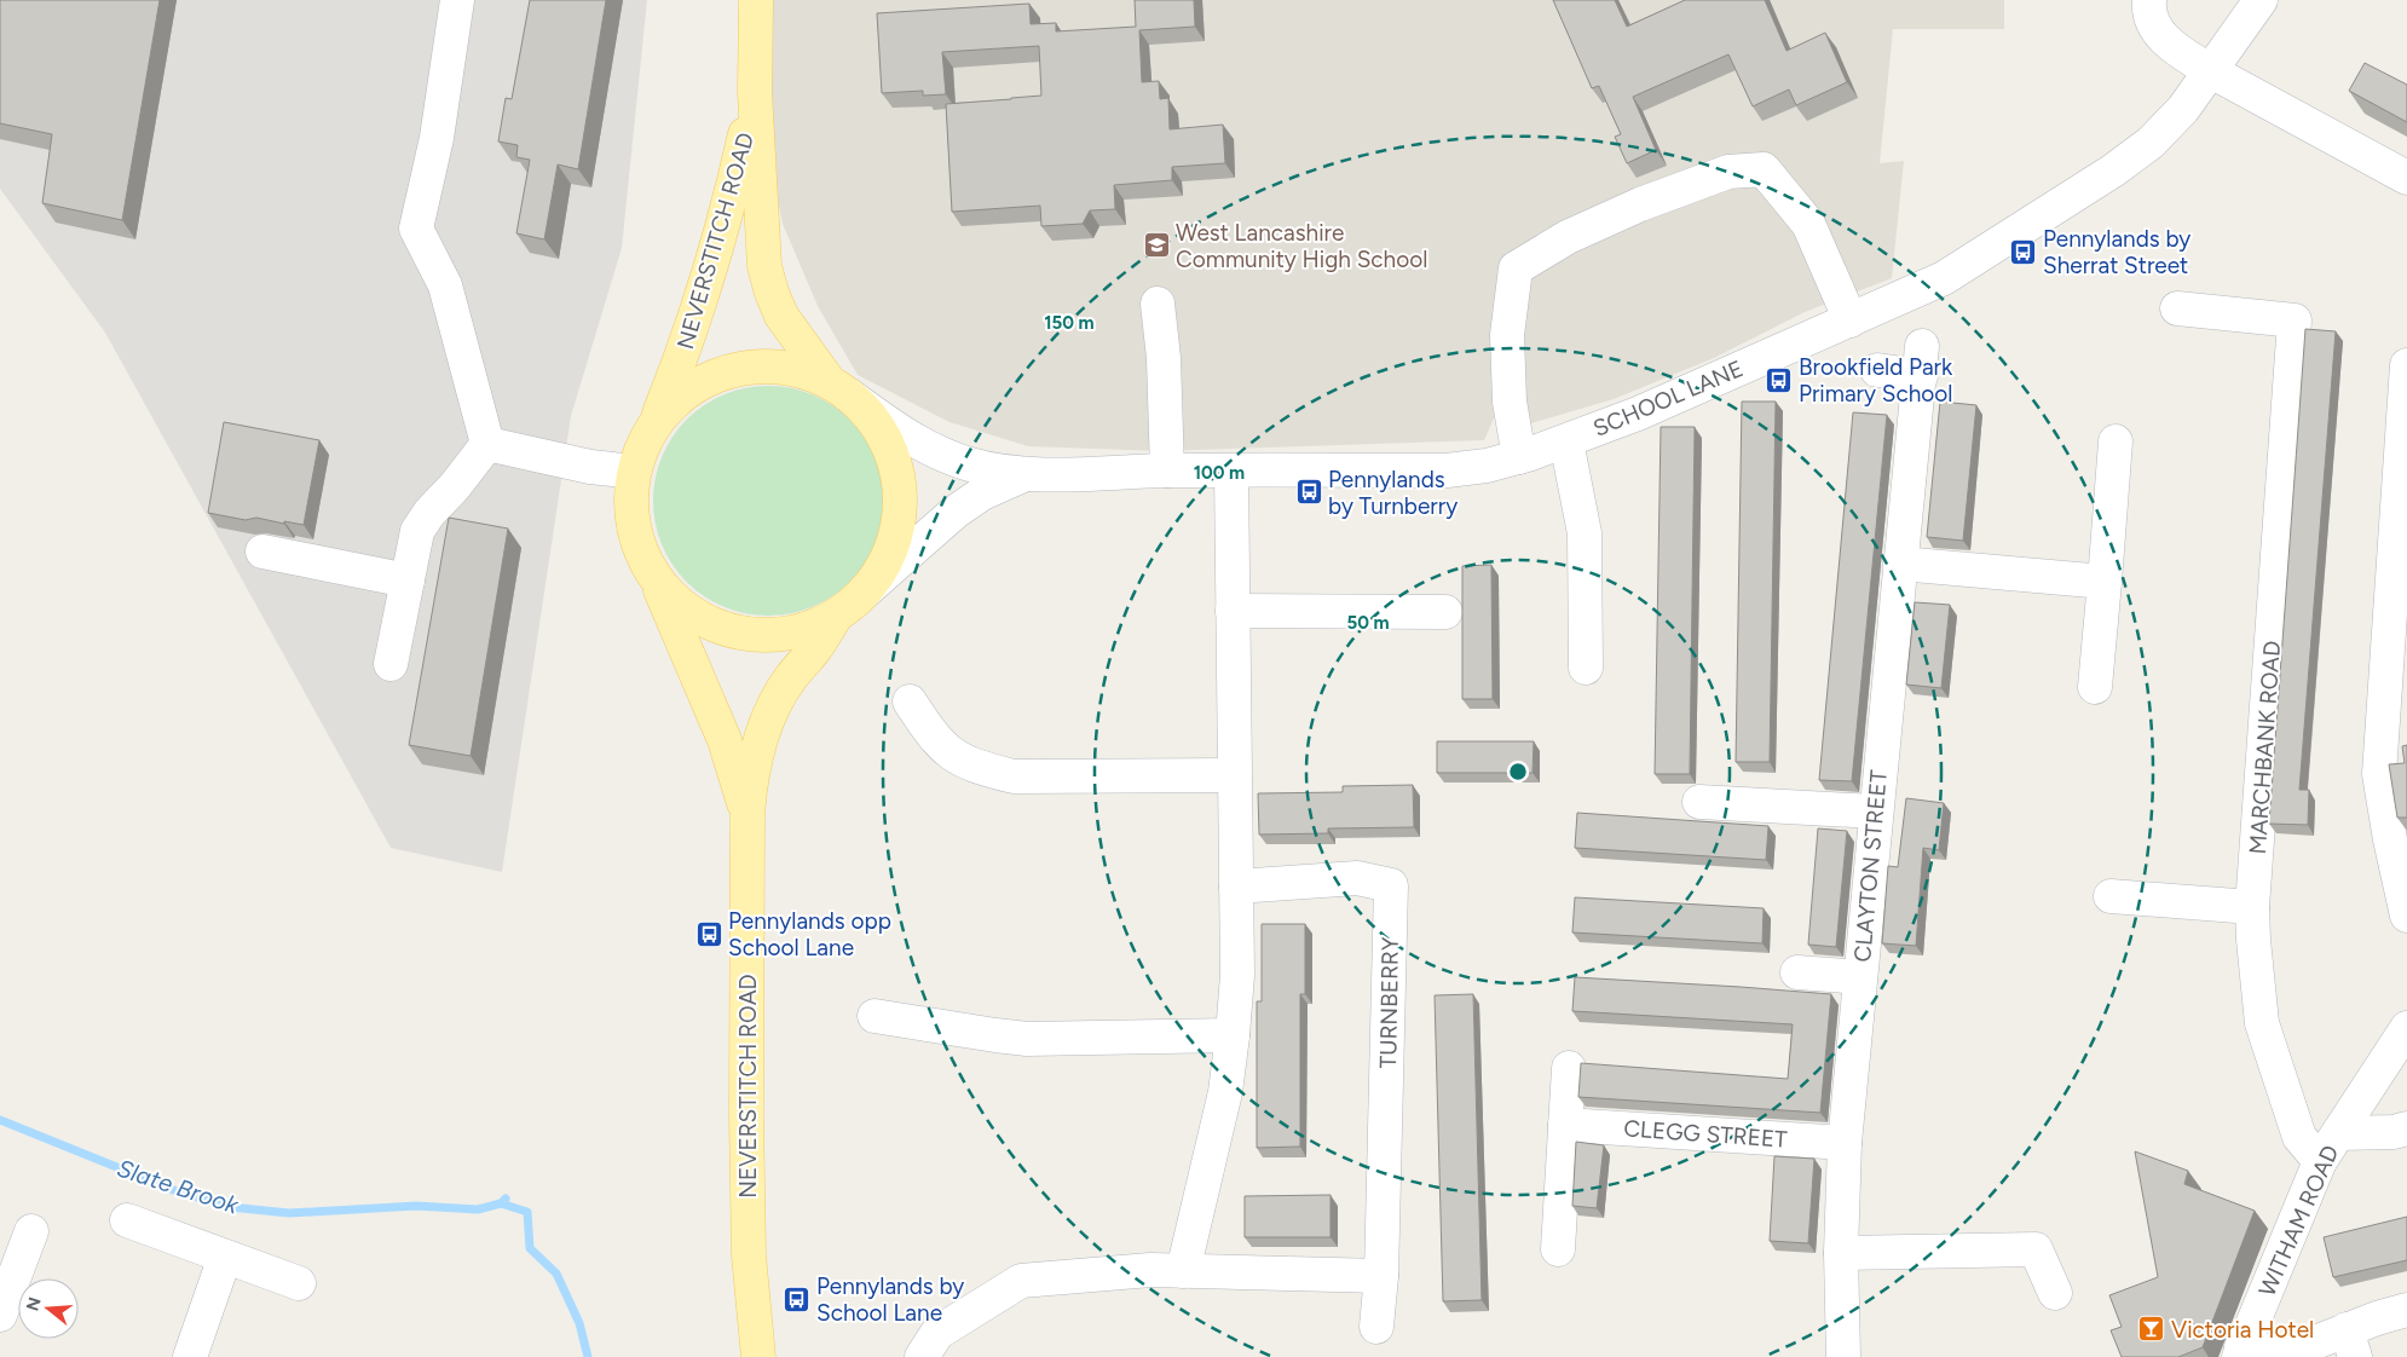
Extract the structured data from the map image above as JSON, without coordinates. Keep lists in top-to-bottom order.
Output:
{
  "streets": {
    "main road": ["NEVERSTITCH ROAD"],
    "street": [
      "SCHOOL LANE",
      "MARCHBANK ROAD",
      "CLAYTON STREET",
      "TURNBERRY",
      "CLEGG STREET",
      "WITHAM ROAD"
    ]
  },
  "crossings": [
    ["NEVERSTITCH ROAD", "SCHOOL LANE"],
    ["MARCHBANK ROAD", "WITHAM ROAD"],
    ["CLAYTON STREET", "CLEGG STREET"]
  ],
  "water": ["Slate Brook"],
  "places": {
    "school or university": ["West Lancashire Community High School"],
    "bus stop": [
      "Pennylands by Sherrat Street",
      "Brookfield Park Primary School",
      "Pennylands by Turnberry",
      "Pennylands opp School Lane",
      "Pennylands by School Lane"
    ],
    "bar": ["Victoria Hotel"]
  },
  "north": "left",
  "rings": ["150 m", "100 m", "50 m"]
}
